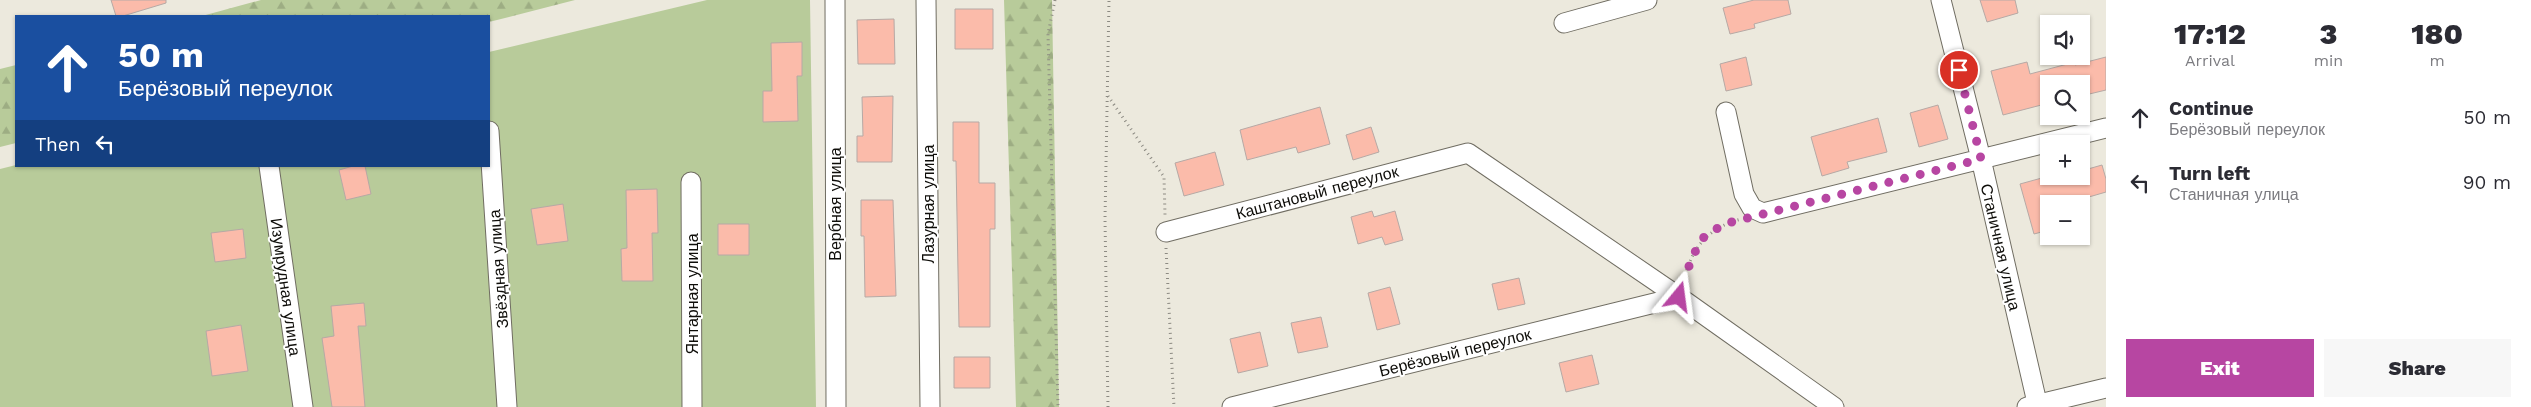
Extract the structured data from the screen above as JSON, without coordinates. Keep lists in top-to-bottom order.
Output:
{
  "streets": {
    "street": [
      "Каштановый переулок",
      "Вербная улица",
      "Лазурная улица",
      "Станичная улица",
      "Звёздная улица",
      "Изумрудная улица",
      "Янтарная улица",
      "Берёзовый переулок"
    ]
  },
  "crossings": [
    ["Каштановый переулок", "Берёзовый переулок"]
  ],
  "page": {
    "eta": [
      "17:12",
      "Arrival",
      "3",
      "min",
      "180",
      "m"
    ],
    "map_buttons": ["+", "−"],
    "turn": ["50 m", "Берёзовый переулок"],
    "list": [
      {
        "name": "Continue",
        "note": "Берёзовый переулок",
        "value": "50 m"
      },
      {
        "name": "Turn left",
        "note": "Станичная улица",
        "value": "90 m"
      }
    ],
    "then": "Then",
    "buttons": ["Exit", "Share"]
  }
}
